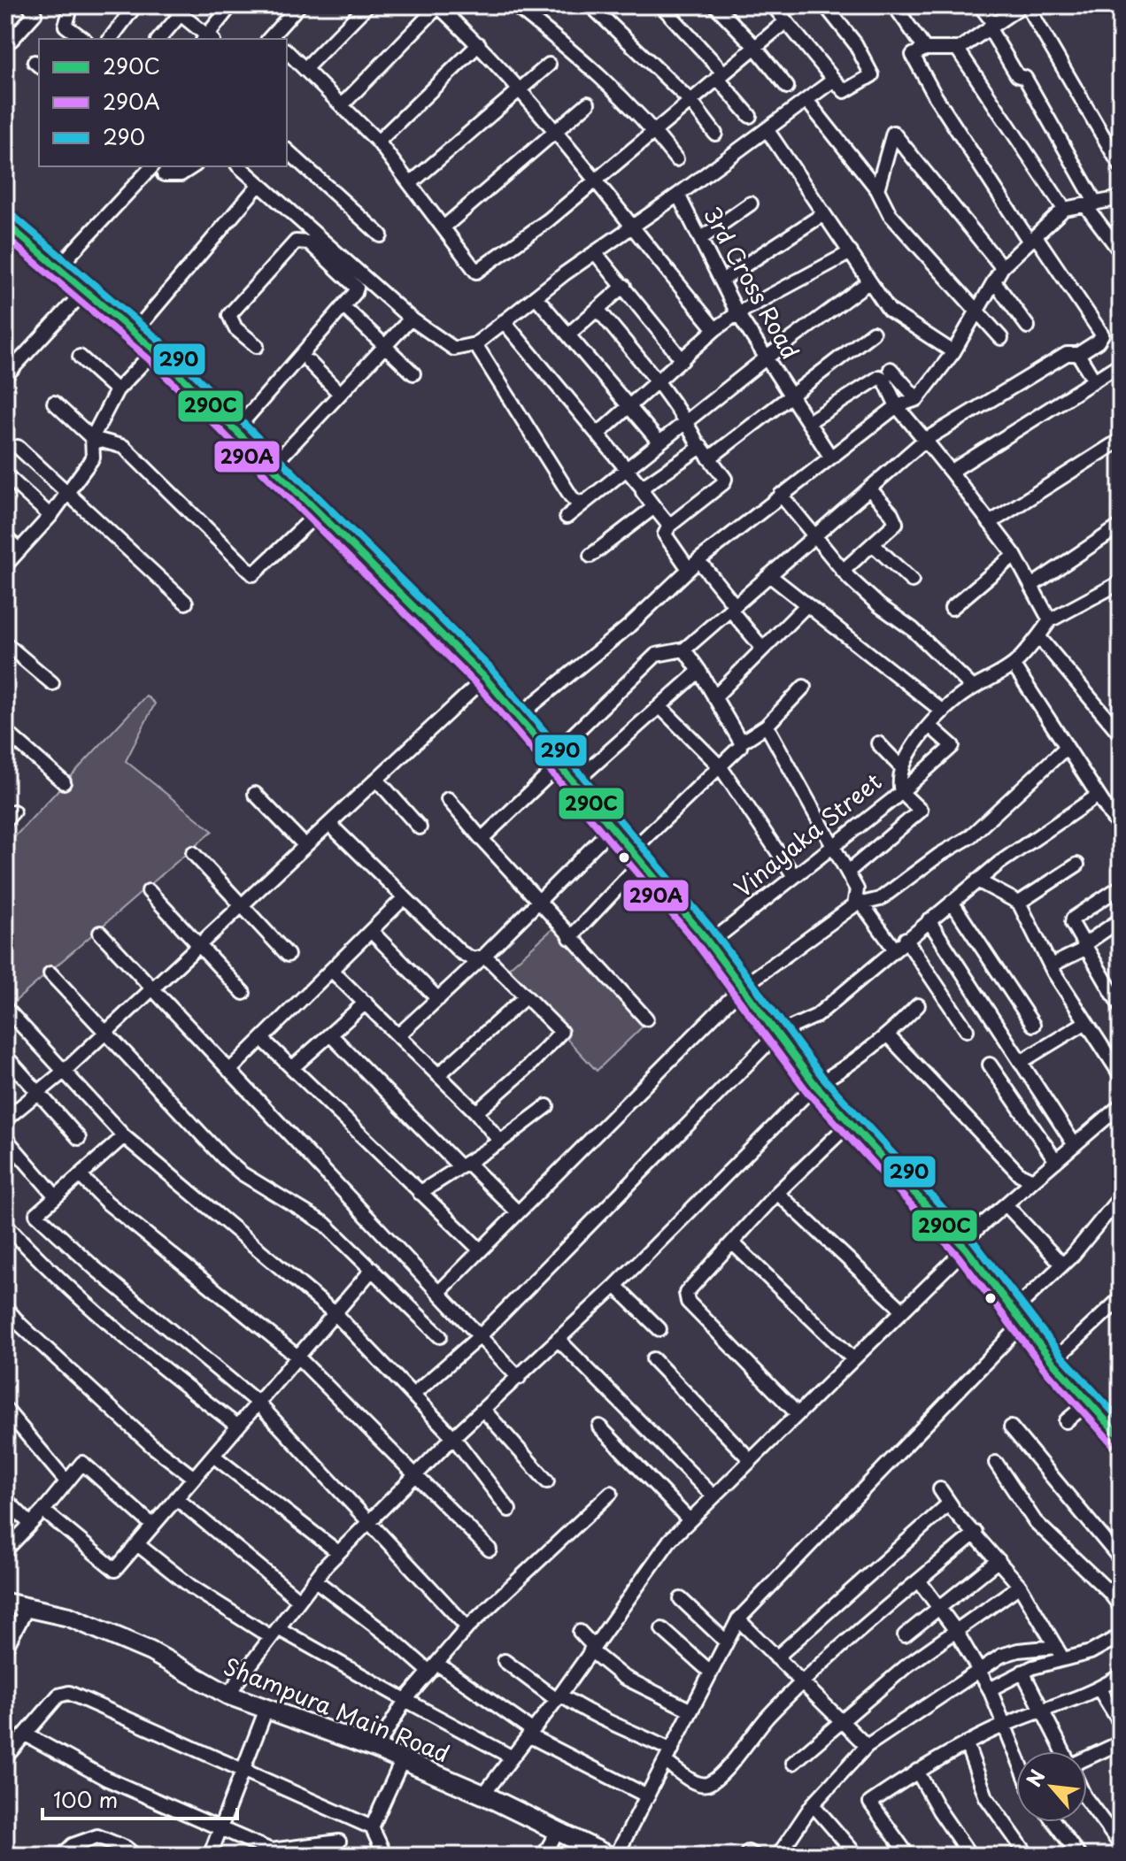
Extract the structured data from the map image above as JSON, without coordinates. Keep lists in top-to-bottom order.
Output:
{
  "streets": {
    "main road": ["Shampura Main Road"],
    "street": ["3rd Cross Road", "Vinayaka Street"]
  },
  "lines": ["transit line 290", "transit line 290C", "transit line 290A"],
  "legend": ["290C", "290A", "290"],
  "scale_bar": "100 m",
  "north": "top left"
}
